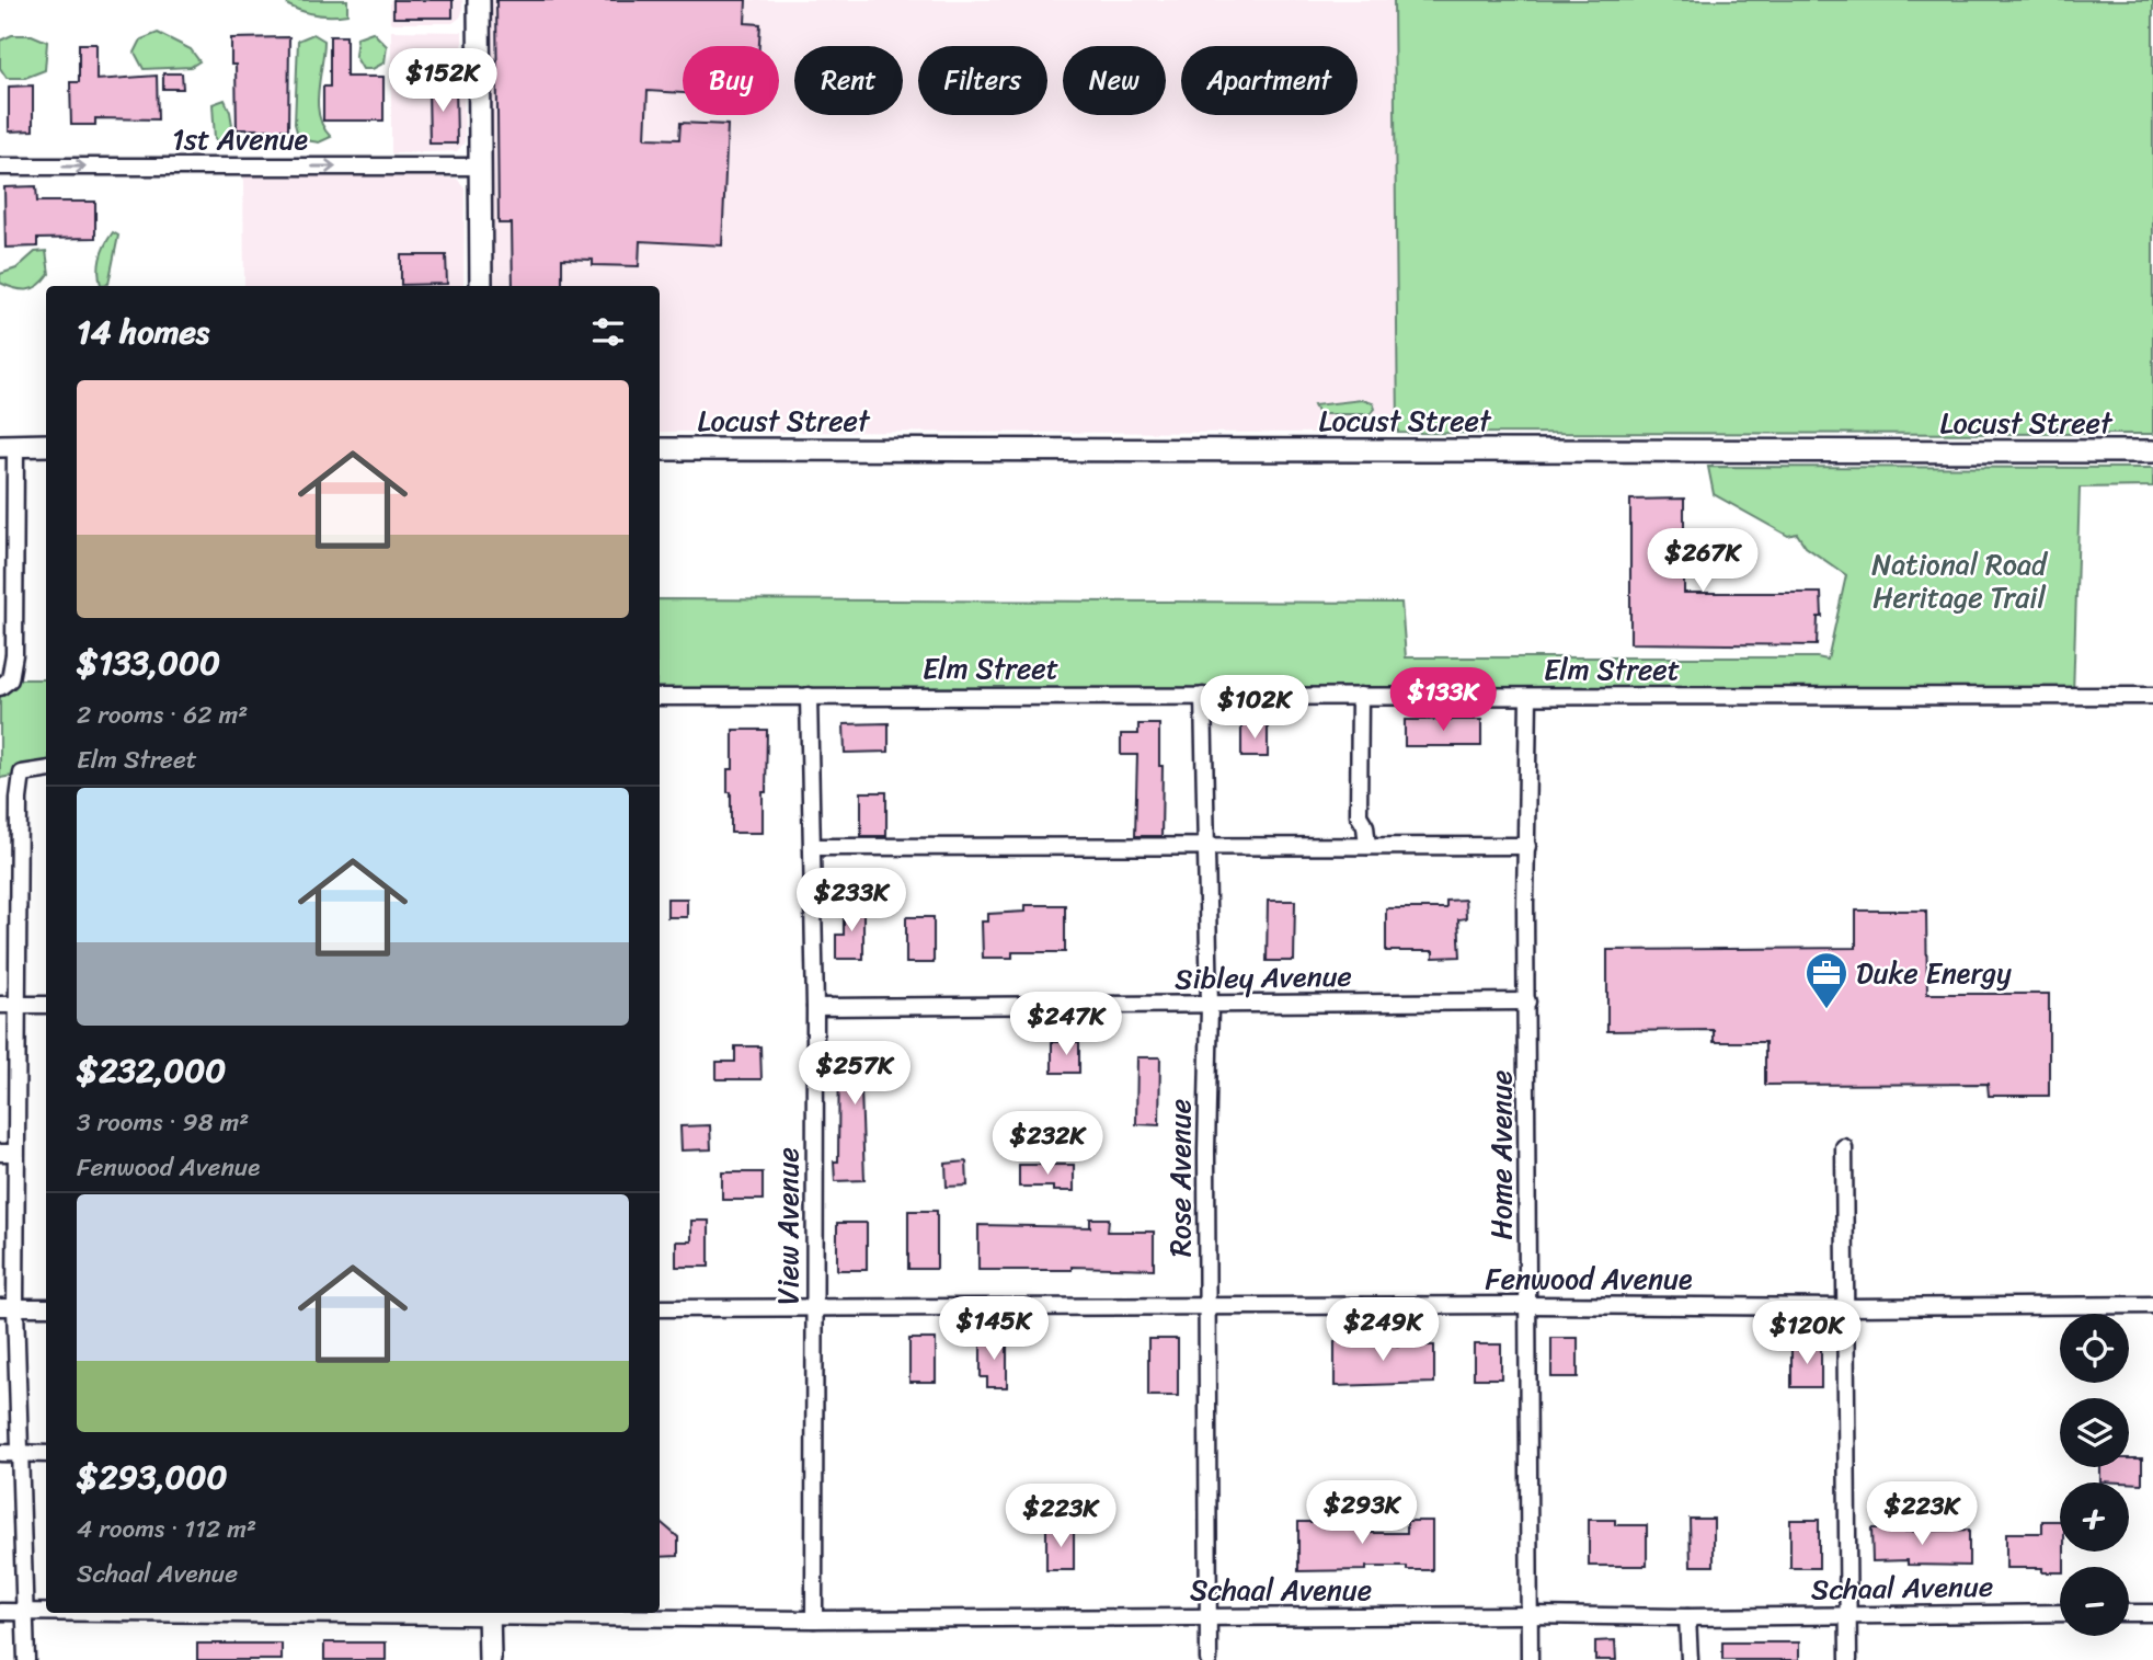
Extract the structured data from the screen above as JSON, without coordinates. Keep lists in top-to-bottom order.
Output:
{
  "streets": {
    "street": [
      "1st Avenue",
      "Locust Street",
      "Elm Street",
      "Sibley Avenue",
      "Home Avenue",
      "Rose Avenue",
      "View Avenue",
      "Fenwood Avenue",
      "Schaal Avenue"
    ]
  },
  "crossings": [
    ["Elm Street", "Home Avenue"],
    ["Elm Street", "Rose Avenue"],
    ["Elm Street", "View Avenue"],
    ["Sibley Avenue", "Home Avenue"],
    ["Sibley Avenue", "Rose Avenue"],
    ["Sibley Avenue", "View Avenue"],
    ["Home Avenue", "Fenwood Avenue"],
    ["Home Avenue", "Schaal Avenue"],
    ["Rose Avenue", "Fenwood Avenue"],
    ["Rose Avenue", "Schaal Avenue"],
    ["View Avenue", "Fenwood Avenue"],
    ["View Avenue", "Schaal Avenue"]
  ],
  "one_way": ["1st Avenue"],
  "parks": ["National Road Heritage Trail"],
  "places": {
    "office": ["Duke Energy"]
  },
  "page": {
    "chip": [
      "Buy",
      "Rent",
      "Filters",
      "New",
      "Apartment"
    ],
    "price": [
      "$152K",
      "$267K",
      "$133K",
      "$102K",
      "$233K",
      "$247K",
      "$257K",
      "$232K",
      "$145K",
      "$249K",
      "$120K",
      "$293K",
      "$223K",
      "$223K"
    ],
    "heading": "14 homes",
    "list": [
      {
        "name": "$133,000",
        "note": "2 rooms · 62 m² · Elm Street"
      },
      {
        "name": "$232,000",
        "note": "3 rooms · 98 m² · Fenwood Avenue"
      },
      {
        "name": "$293,000",
        "note": "4 rooms · 112 m² · Schaal Avenue"
      }
    ],
    "map_buttons": ["+", "−"]
  }
}
